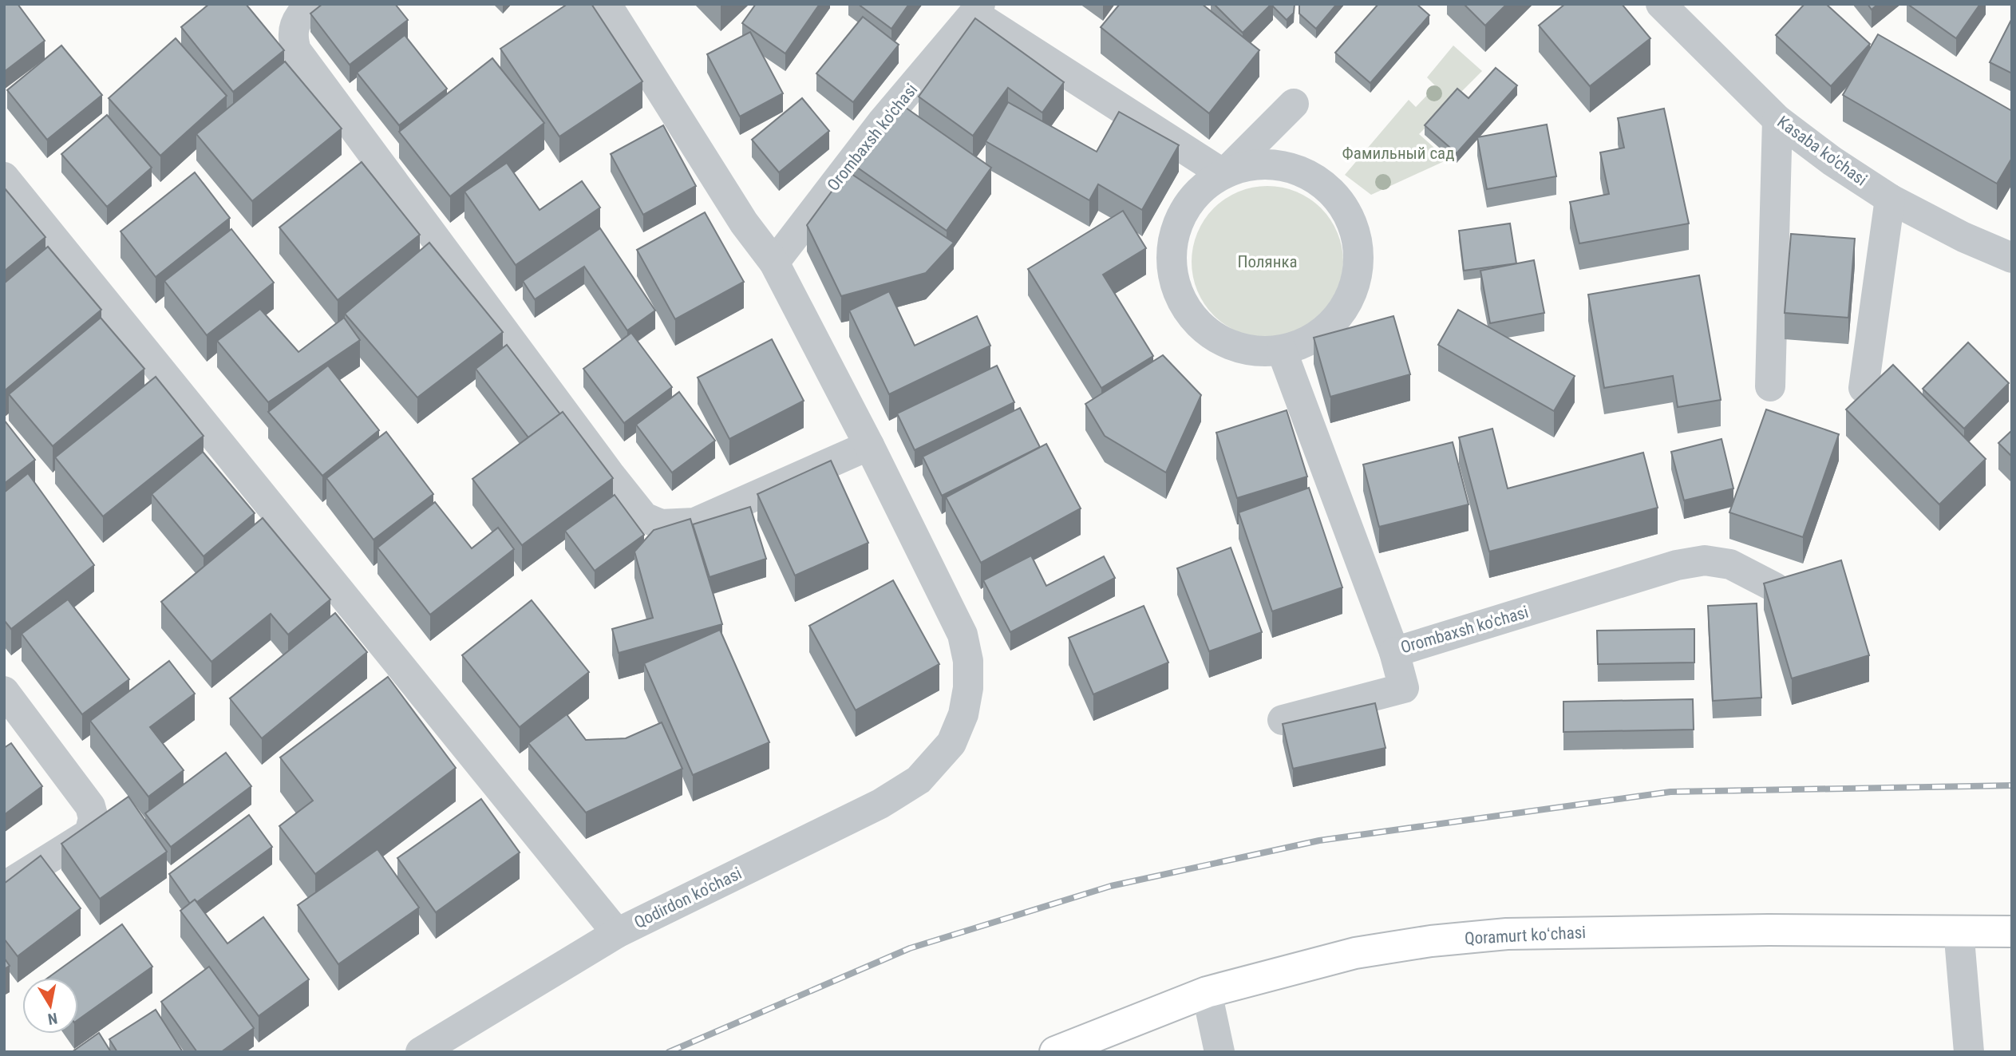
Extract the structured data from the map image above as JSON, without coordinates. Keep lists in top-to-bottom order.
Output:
{
  "streets": {
    "main road": ["Qoramurt koʻchasi"],
    "street": ["Orombaxsh ko'chasi", "Kasaba ko'chasi", "Qodirdon ko'chasi"]
  },
  "crossings": [
    ["Orombaxsh ko'chasi", "Qodirdon ko'chasi"]
  ],
  "parks": ["Фамильный сад", "Полянка"],
  "north": "bottom"
}
